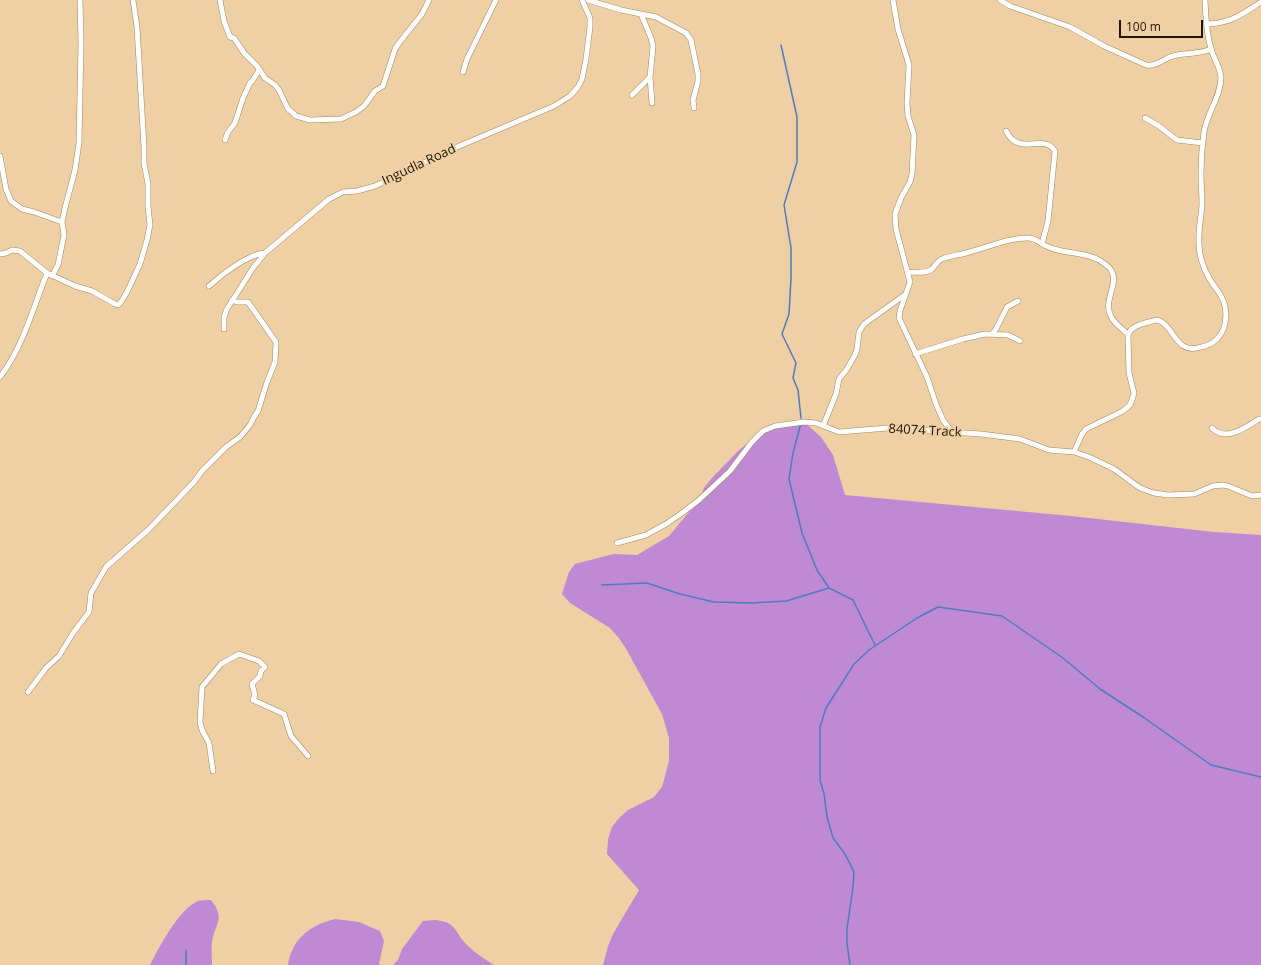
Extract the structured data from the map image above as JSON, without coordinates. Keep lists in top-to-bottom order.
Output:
{
  "streets": {
    "street": ["Ingudla Road", "84074 Track"]
  },
  "scale_bar": "100 m"
}
